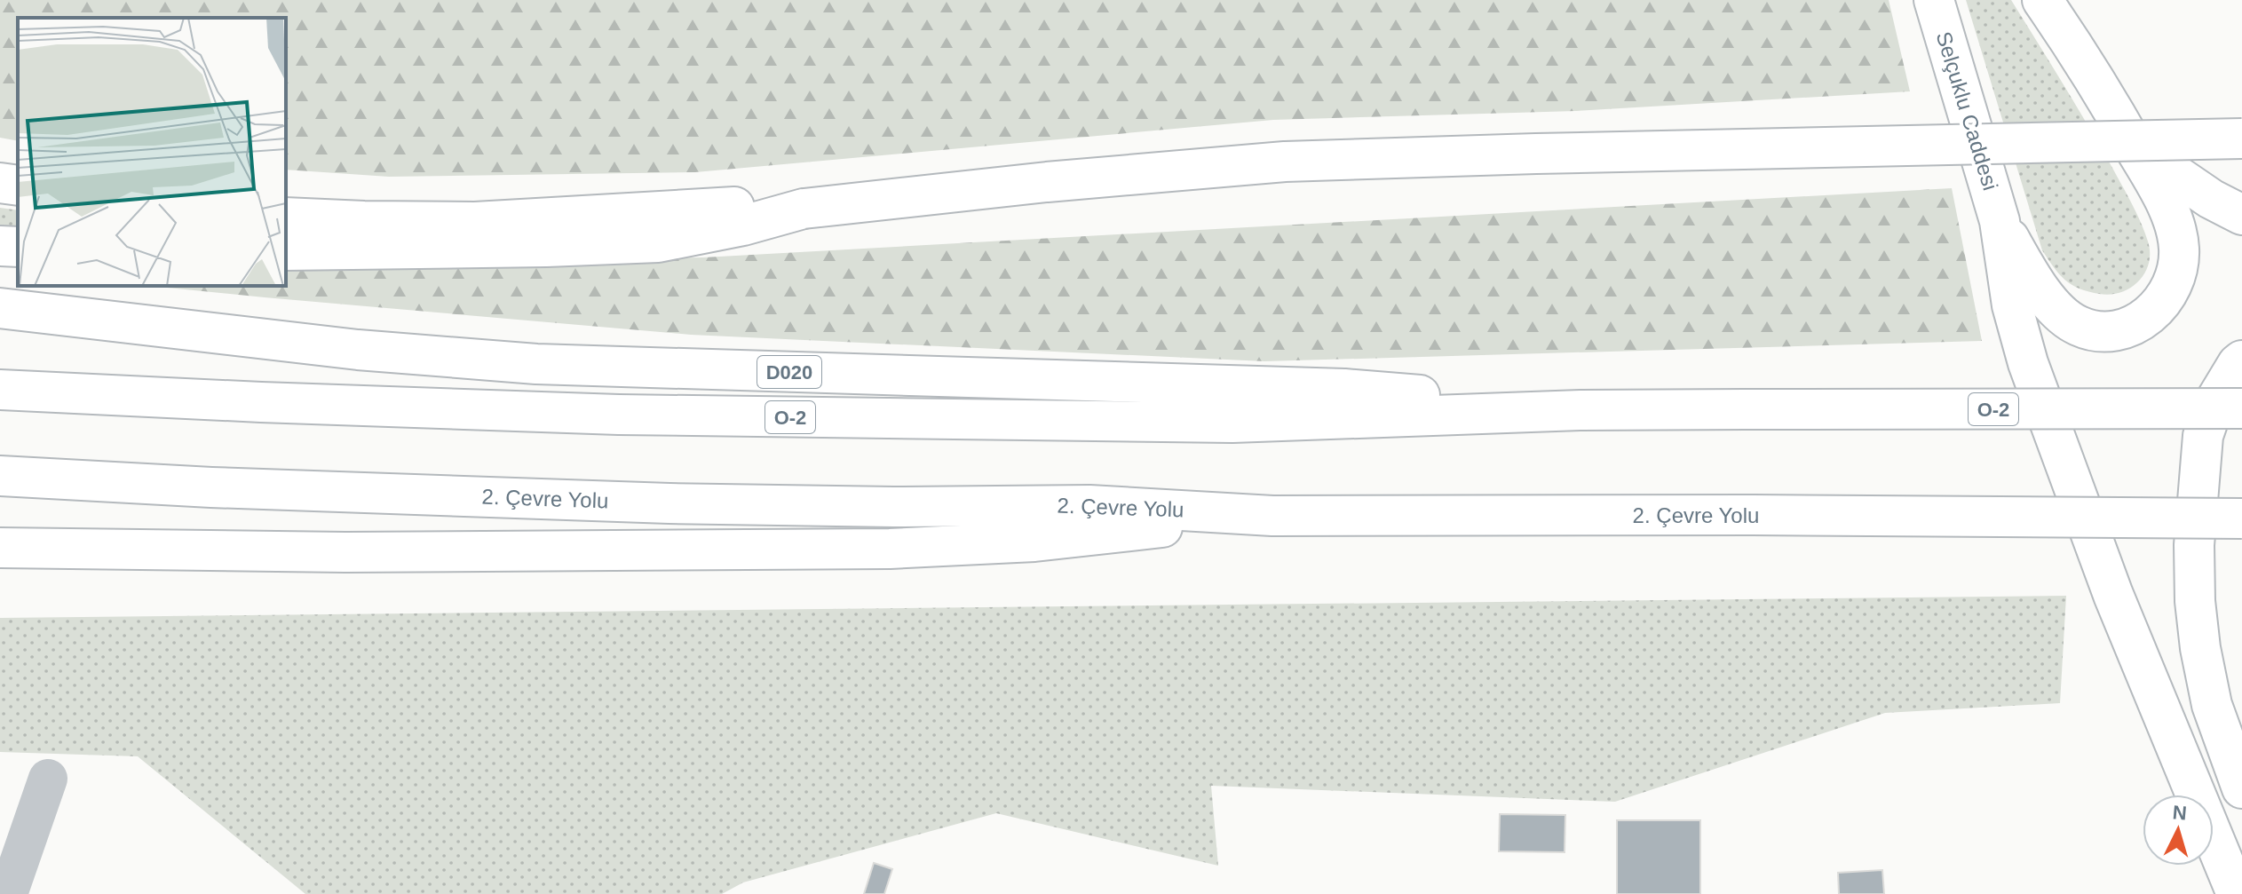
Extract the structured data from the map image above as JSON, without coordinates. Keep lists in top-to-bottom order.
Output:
{
  "streets": {
    "main road": [
      "Selçuklu Caddesi",
      "D020",
      "O-2",
      "2. Çevre Yolu"
    ]
  },
  "crossings": [
    ["D020", "O-2"]
  ],
  "north": "top"
}
